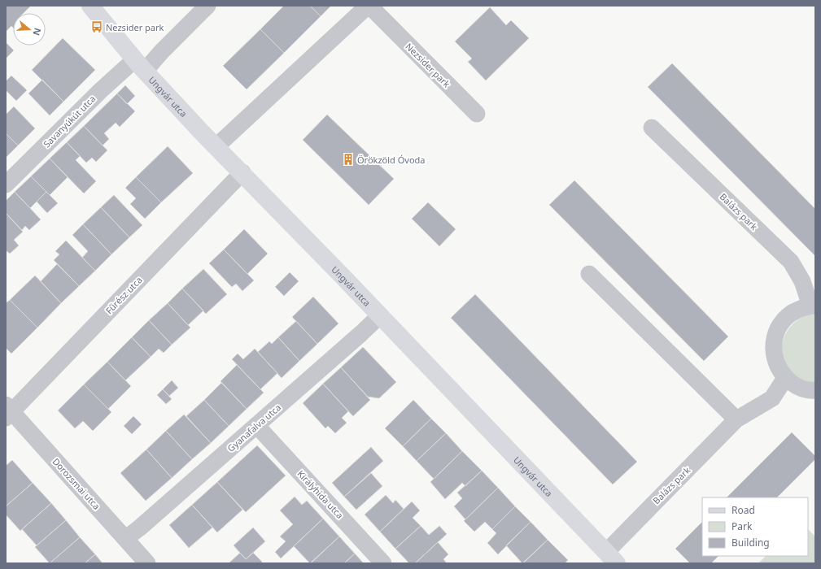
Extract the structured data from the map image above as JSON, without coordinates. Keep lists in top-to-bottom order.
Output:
{
  "streets": {
    "street": [
      "Nezsider park",
      "Ungvár utca",
      "Savanyúkút utca",
      "Balázs park",
      "Fűrész utca",
      "Gyanafalva utca",
      "Dorozsmai utca",
      "Királyhida utca"
    ]
  },
  "crossings": [
    ["Nezsider park", "Ungvár utca"],
    ["Ungvár utca", "Savanyúkút utca"],
    ["Ungvár utca", "Balázs park"],
    ["Ungvár utca", "Fűrész utca"],
    ["Ungvár utca", "Gyanafalva utca"],
    ["Fűrész utca", "Dorozsmai utca"],
    ["Gyanafalva utca", "Dorozsmai utca"],
    ["Gyanafalva utca", "Királyhida utca"]
  ],
  "places": {
    "bus stop": ["Nezsider park"],
    "building": ["Örökzöld Óvoda"]
  },
  "legend": ["Road", "Park", "Building"],
  "north": "right"
}
